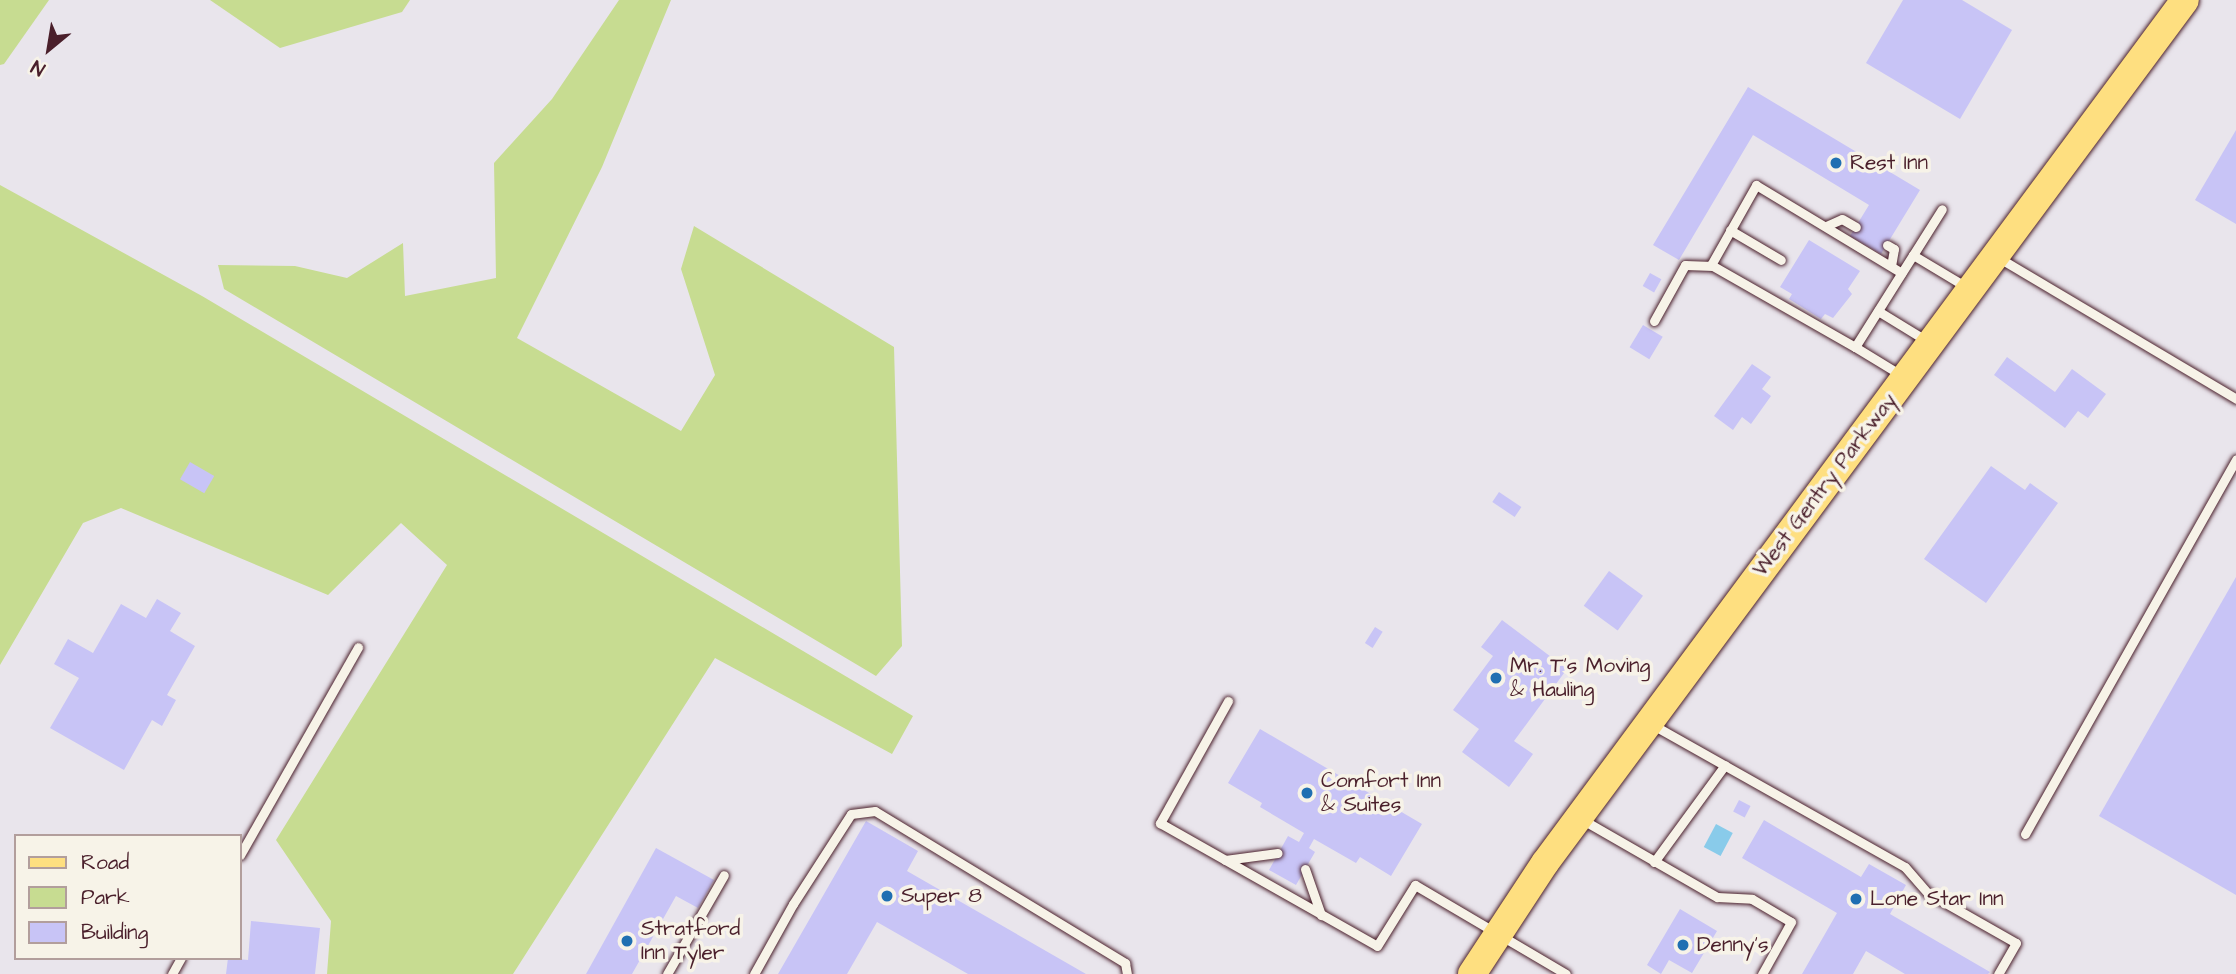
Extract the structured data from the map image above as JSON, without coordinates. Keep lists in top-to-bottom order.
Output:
{
  "streets": {
    "main road": ["West Gentry Parkway"]
  },
  "places": [
    "Rest Inn",
    "Mr. T's Moving & Hauling",
    "Comfort Inn & Suites",
    "Super 8",
    "Lone Star Inn",
    "Stratford Inn Tyler",
    "Denny's"
  ],
  "legend": ["Road", "Park", "Building"],
  "north": "bottom left"
}
